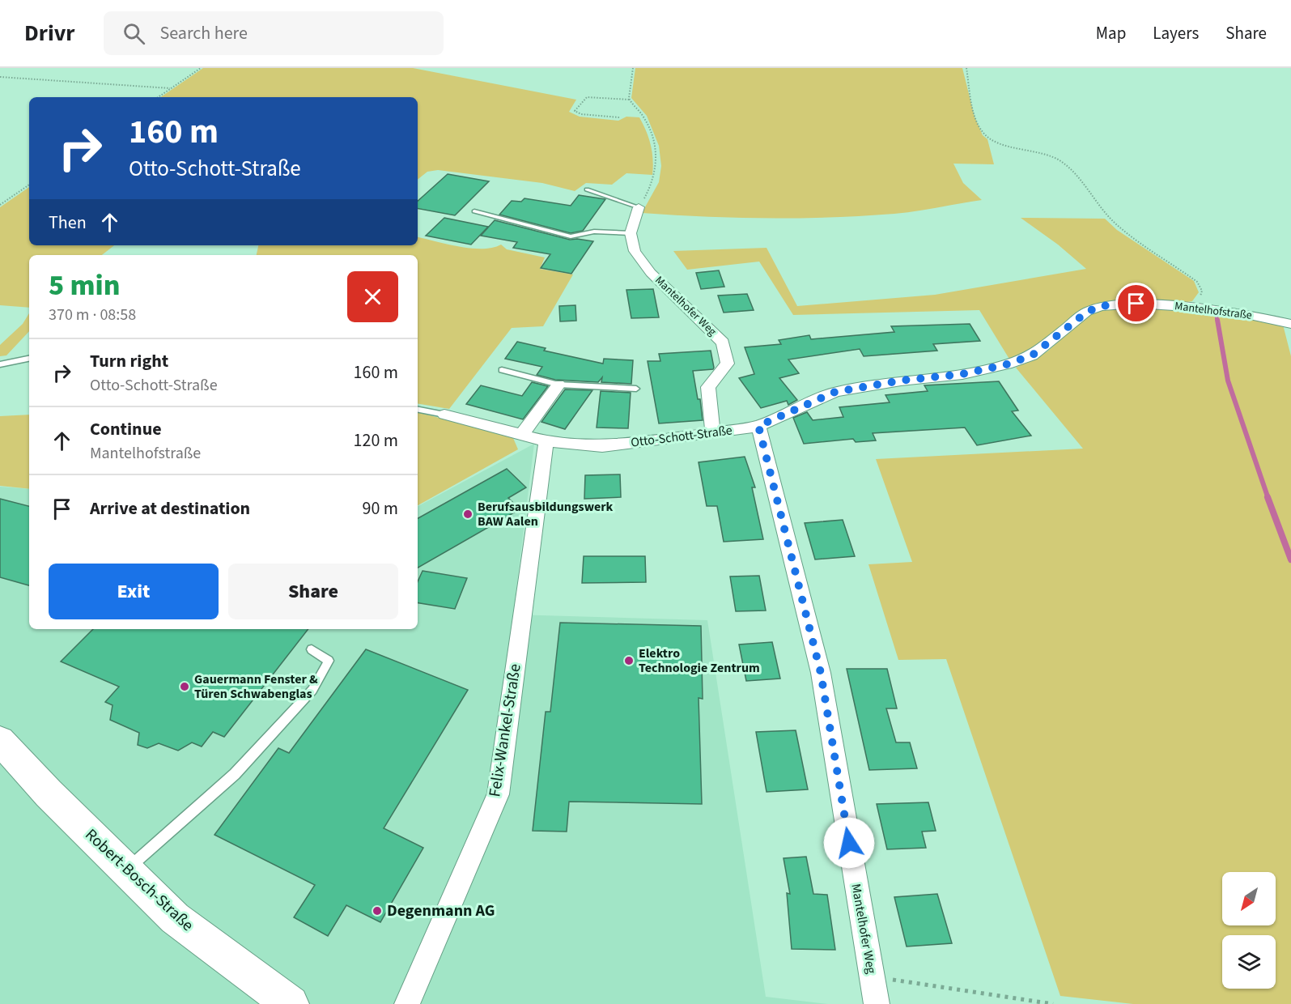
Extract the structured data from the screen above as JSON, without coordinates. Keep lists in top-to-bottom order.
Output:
{
  "streets": {
    "street": [
      "Mantelhofer Weg",
      "Mantelhofstraße",
      "Otto-Schott-Straße",
      "Felix-Wankel-Straße",
      "Robert-Bosch-Straße"
    ]
  },
  "crossings": [
    ["Mantelhofer Weg", "Otto-Schott-Straße"],
    ["Mantelhofstraße", "Otto-Schott-Straße"],
    ["Otto-Schott-Straße", "Felix-Wankel-Straße"]
  ],
  "places": [
    "Berufsausbildungswerk BAW Aalen",
    "Elektro Technologie Zentrum",
    "Gauermann Fenster & Türen Schwabenglas",
    "Degenmann AG"
  ],
  "north": "bottom left",
  "page": {
    "header": "Drivr",
    "search": "Search here",
    "nav": ["Map", "Layers", "Share"],
    "turn": ["160 m", "Otto-Schott-Straße"],
    "then": "Then",
    "heading": ["5 min", "370 m · 08:58"],
    "list": [
      {
        "name": "Turn right",
        "note": "Otto-Schott-Straße",
        "value": "160 m"
      },
      {
        "name": "Continue",
        "note": "Mantelhofstraße",
        "value": "120 m"
      },
      {
        "name": "Arrive at destination",
        "value": "90 m"
      }
    ],
    "buttons": ["Exit", "Share"]
  }
}
